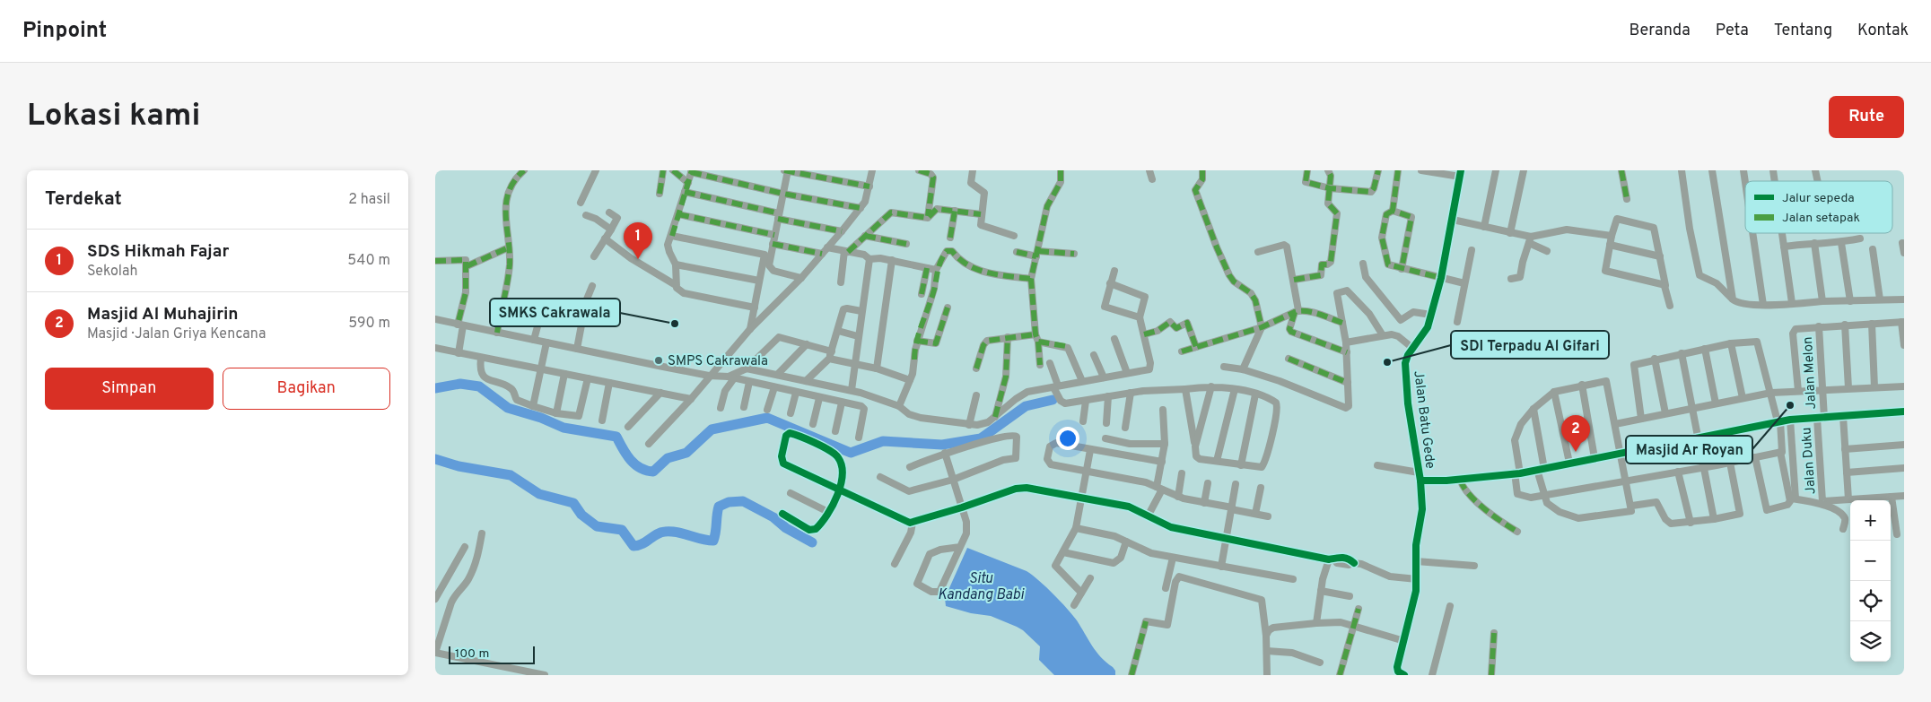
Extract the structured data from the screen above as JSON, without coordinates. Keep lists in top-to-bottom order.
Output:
{
  "streets": {
    "street": ["Jalan Melon", "Jalan Batu Gede", "Jalan Duku"]
  },
  "crossings": [
    ["Jalan Melon", "Jalan Duku"]
  ],
  "water": ["Situ Kandang Babi"],
  "places": [
    "SMKS Cakrawala",
    "SMPS Cakrawala",
    "SDI Terpadu Al Gifari",
    "Masjid Ar Royan"
  ],
  "legend": ["Jalur sepeda", "Jalan setapak"],
  "scale_bar": "100 m",
  "page": {
    "header": "Pinpoint",
    "nav": [
      "Beranda",
      "Peta",
      "Tentang",
      "Kontak"
    ],
    "buttons": [
      "Rute",
      ["Simpan", "Bagikan"]
    ],
    "title": "Lokasi kami",
    "heading": ["Terdekat", "2 hasil"],
    "pins": ["1", "2"],
    "list": [
      {
        "mark": "1",
        "name": "SDS Hikmah Fajar",
        "note": "Sekolah",
        "value": "540 m"
      },
      {
        "mark": "2",
        "name": "Masjid Al Muhajirin",
        "note": "Masjid · Jalan Griya Kencana",
        "value": "590 m"
      }
    ],
    "map_buttons": ["+", "−"],
    "scale": "100 m"
  }
}
